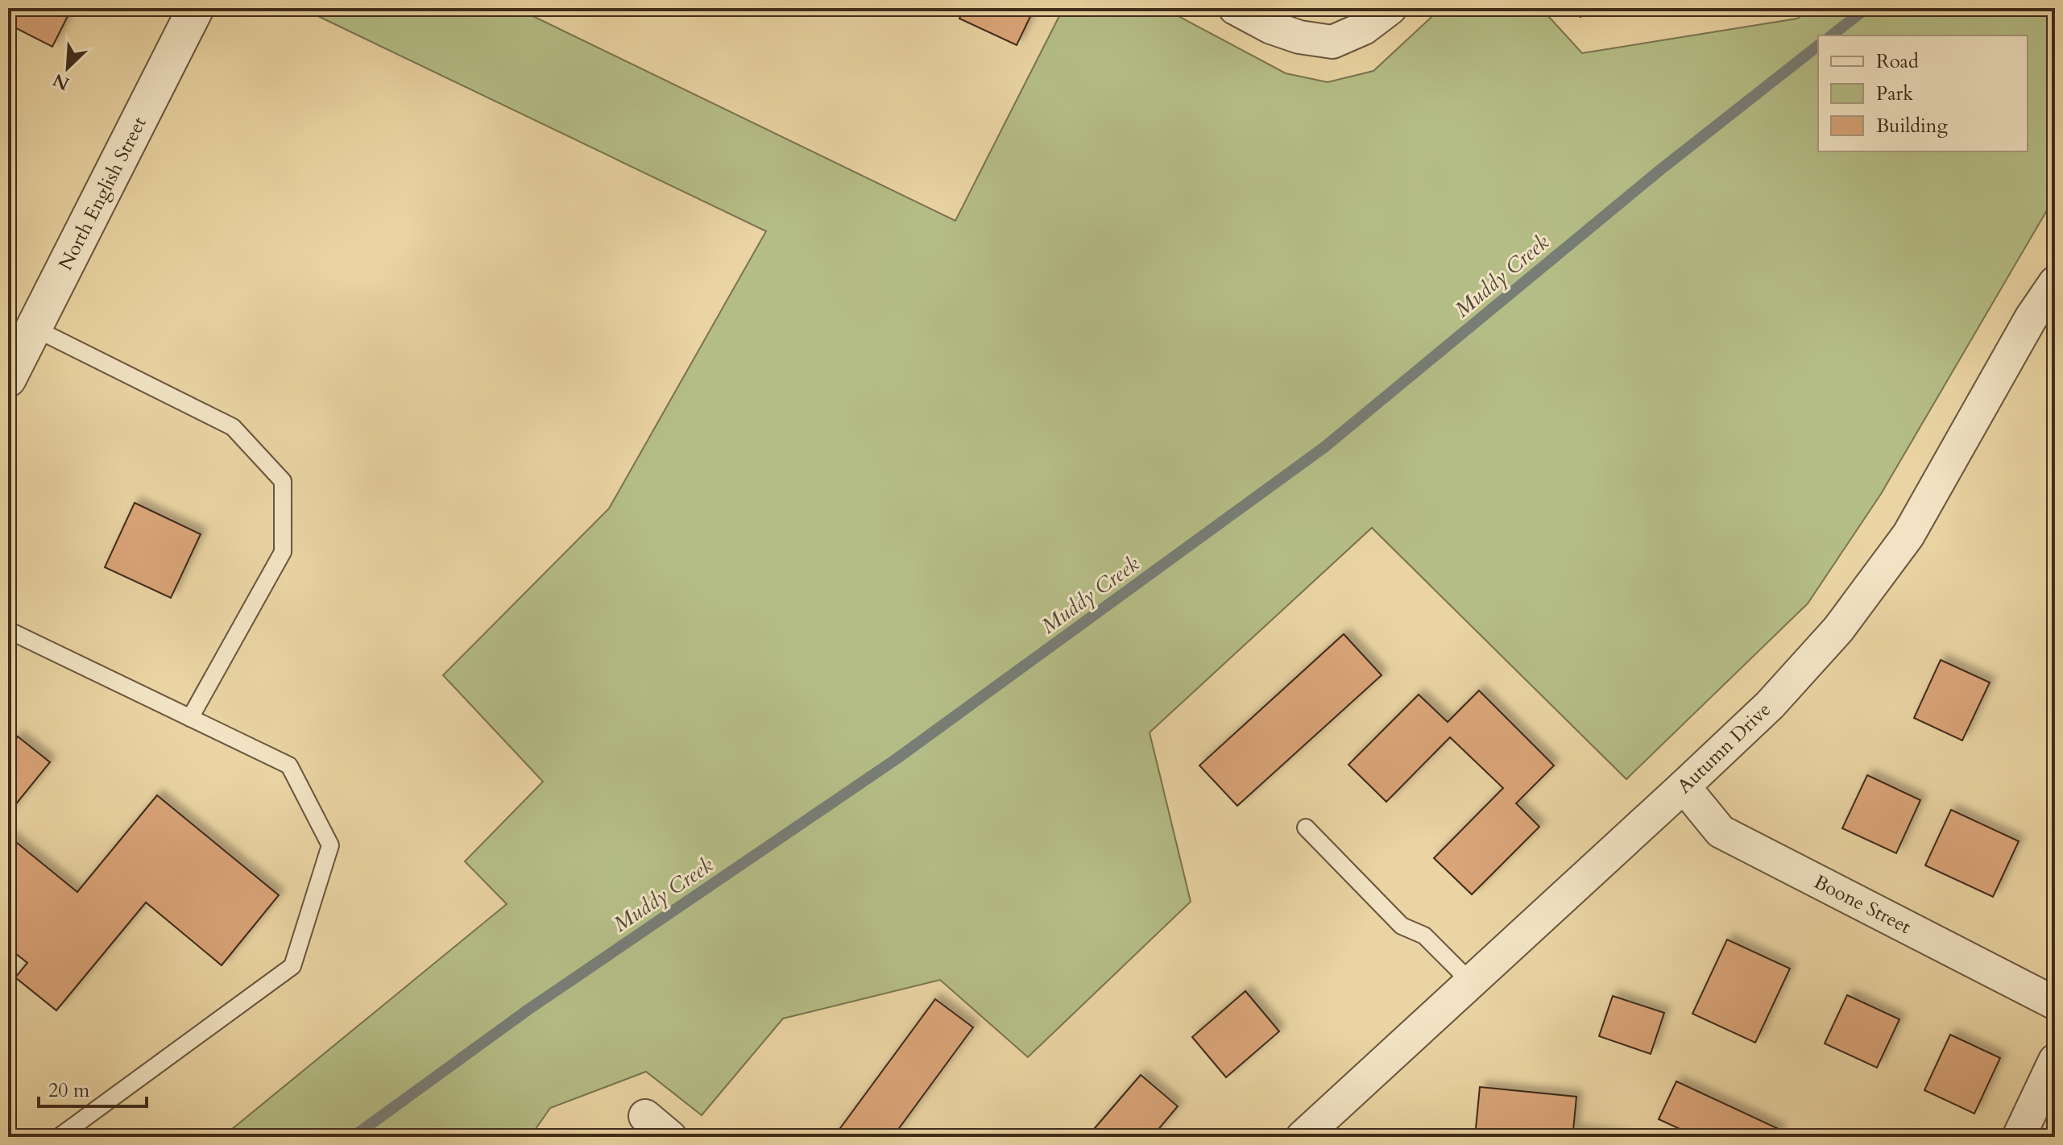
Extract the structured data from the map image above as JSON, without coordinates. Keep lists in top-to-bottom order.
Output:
{
  "streets": {
    "street": ["North English Street", "Autumn Drive", "Boone Street"]
  },
  "crossings": [
    ["Autumn Drive", "Boone Street"]
  ],
  "water": ["Muddy Creek"],
  "legend": ["Road", "Park", "Building"],
  "scale_bar": "20 m",
  "north": "bottom left"
}
